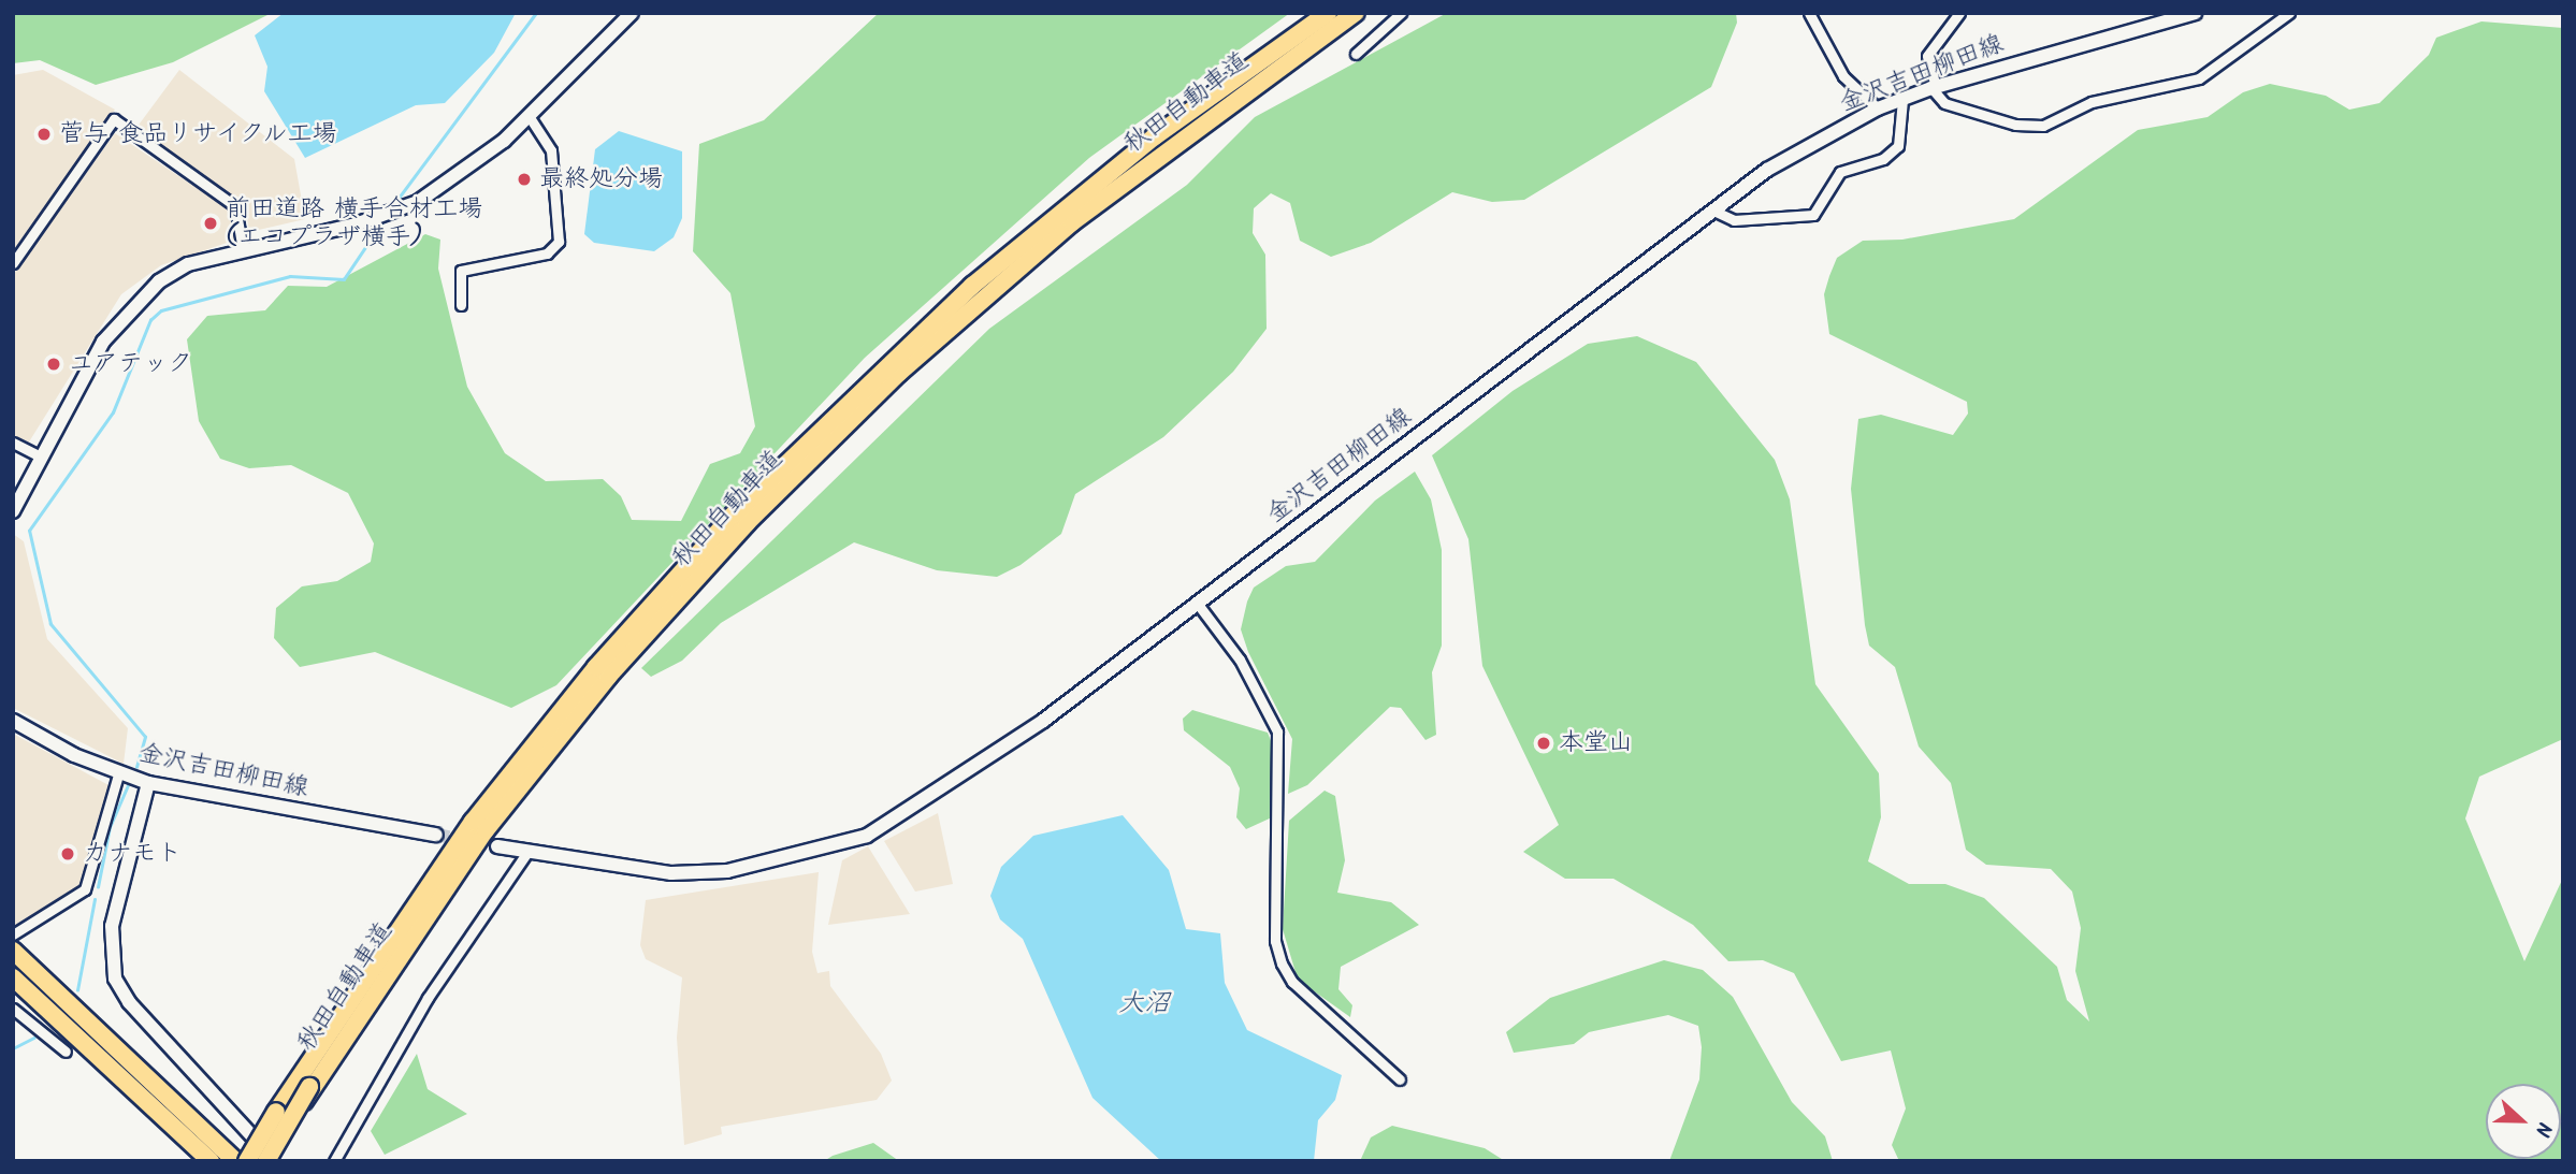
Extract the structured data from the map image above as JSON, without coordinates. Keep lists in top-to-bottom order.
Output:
{
  "streets": {
    "highway": ["秋田自動車道"],
    "main road": ["金沢吉田柳田線"]
  },
  "water": ["大沼"],
  "places": [
    "菅与 食品リサイクル工場",
    "最終処分場",
    "前田道路 横手合材工場 (エコプラザ横手)",
    "ユアテック",
    "本堂山",
    "カナモト"
  ],
  "north": "right"
}
